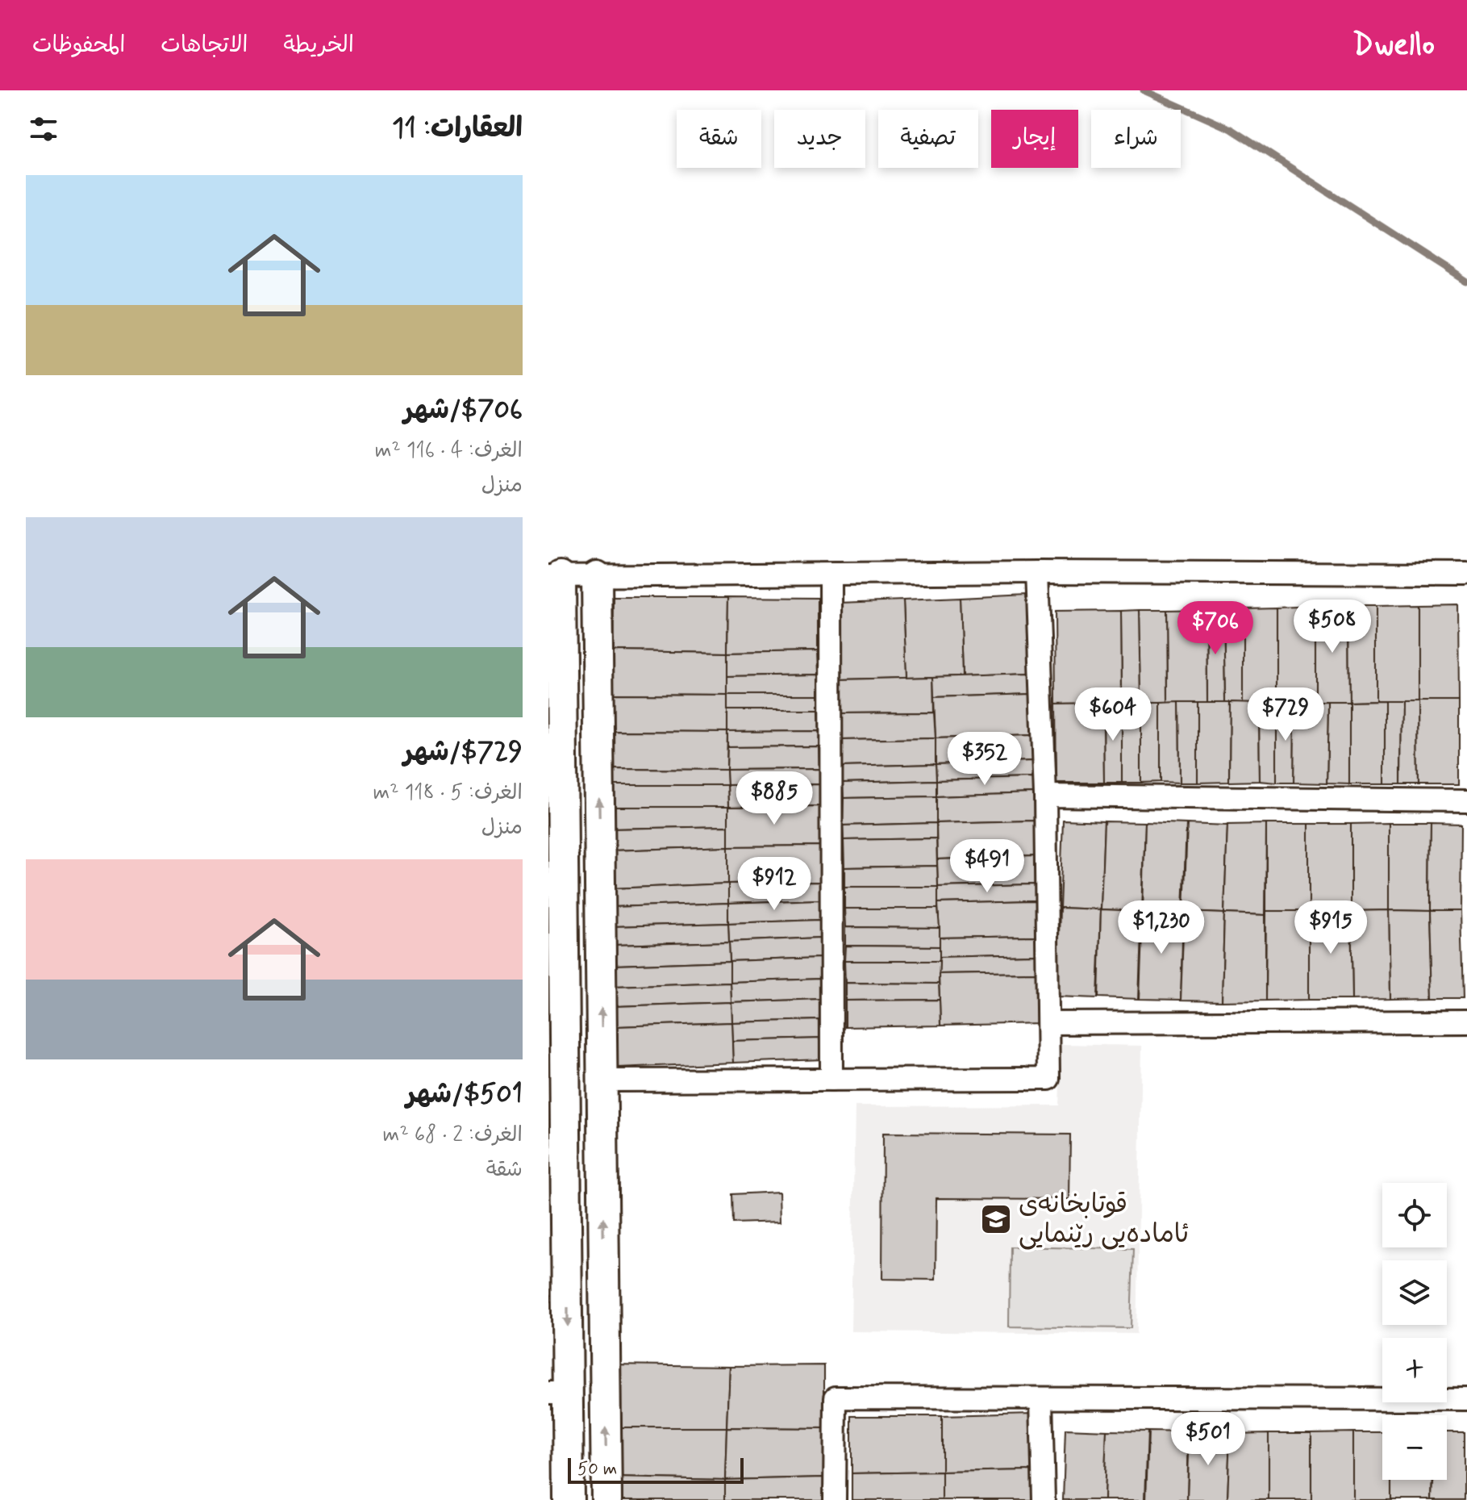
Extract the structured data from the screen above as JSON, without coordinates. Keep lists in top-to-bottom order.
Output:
{
  "places": {
    "school or university": ["قوتابخانەی ئامادەیی رێنمایی"]
  },
  "scale_bar": "50 m",
  "page": {
    "header": "Dwello",
    "nav": ["الخريطة", "الاتجاهات", "المحفوظات"],
    "heading": "العقارات: 11",
    "chip": [
      "شراء",
      "إيجار",
      "تصفية",
      "جديد",
      "شقة"
    ],
    "list": [
      {
        "name": "$706/شهر",
        "note": "الغرف: 4 · 116 m² · منزل"
      },
      {
        "name": "$729/شهر",
        "note": "الغرف: 5 · 118 m² · منزل"
      },
      {
        "name": "$501/شهر",
        "note": "الغرف: 2 · 68 m² · شقة"
      }
    ],
    "price": [
      "$508",
      "$706",
      "$604",
      "$729",
      "$352",
      "$885",
      "$491",
      "$912",
      "$1,230",
      "$915",
      "$501"
    ],
    "map_buttons": ["+", "−"],
    "scale": "50 m"
  }
}
